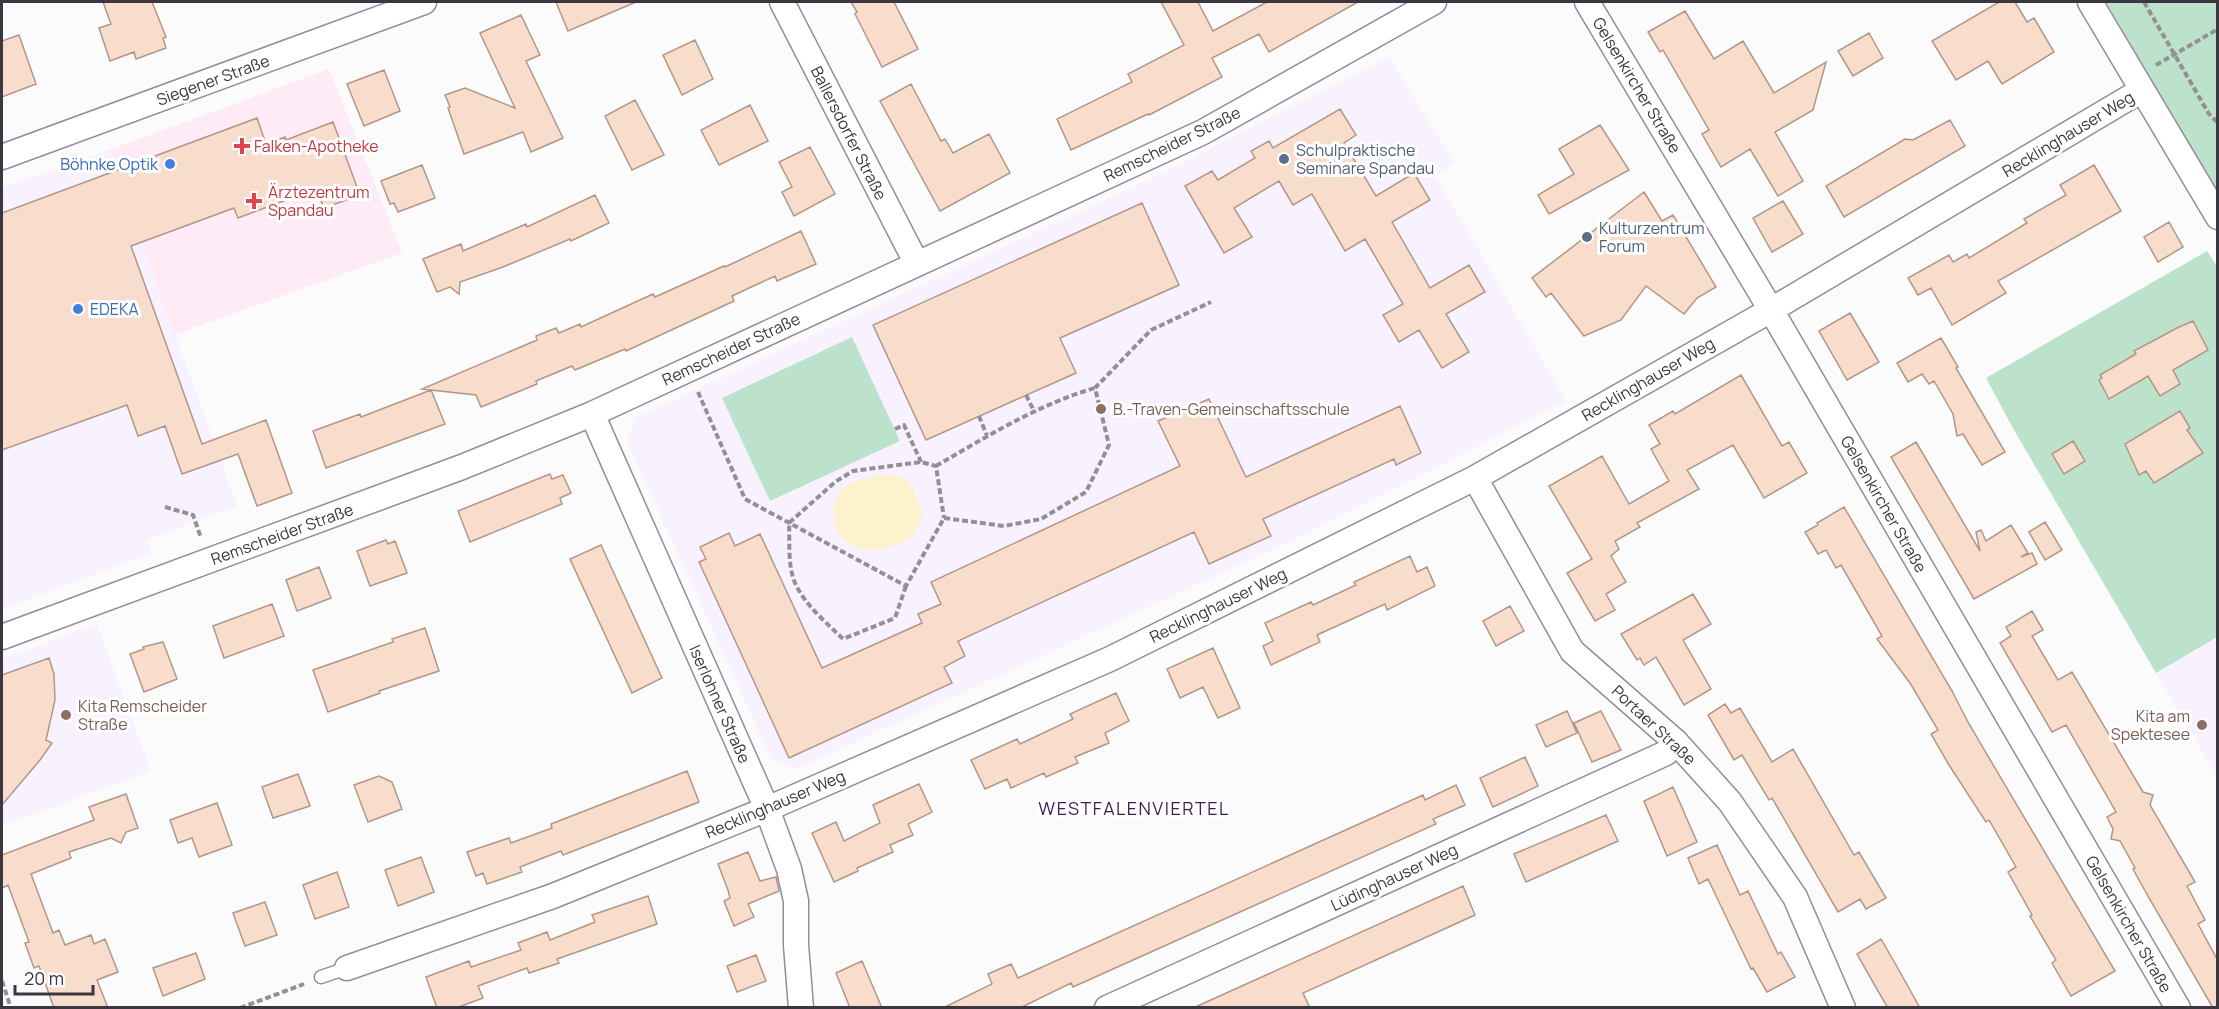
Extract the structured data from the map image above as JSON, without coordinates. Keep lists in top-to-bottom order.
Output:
{
  "streets": {
    "street": [
      "Siegener Straße",
      "Gelsenkircher Straße",
      "Ballersdorfer Straße",
      "Recklinghauser Weg",
      "Remscheider Straße",
      "Iserlohner Straße",
      "Portaer Straße",
      "Lüdinghauser Weg"
    ]
  },
  "crossings": [
    ["Gelsenkircher Straße", "Recklinghauser Weg"],
    ["Ballersdorfer Straße", "Remscheider Straße"],
    ["Recklinghauser Weg", "Iserlohner Straße"],
    ["Recklinghauser Weg", "Portaer Straße"],
    ["Remscheider Straße", "Iserlohner Straße"],
    ["Portaer Straße", "Lüdinghauser Weg"]
  ],
  "districts": ["WESTFALENVIERTEL"],
  "places": {
    "health": ["Falken-Apotheke", "Ärztezentrum Spandau"],
    "other": [
      "Schulpraktische Seminare Spandau",
      "Böhnke Optik",
      "Kulturzentrum Forum",
      "EDEKA",
      "B.-Traven-Gemeinschaftsschule",
      "Kita Remscheider Straße",
      "Kita am Spektesee"
    ]
  },
  "scale_bar": "20 m"
}
